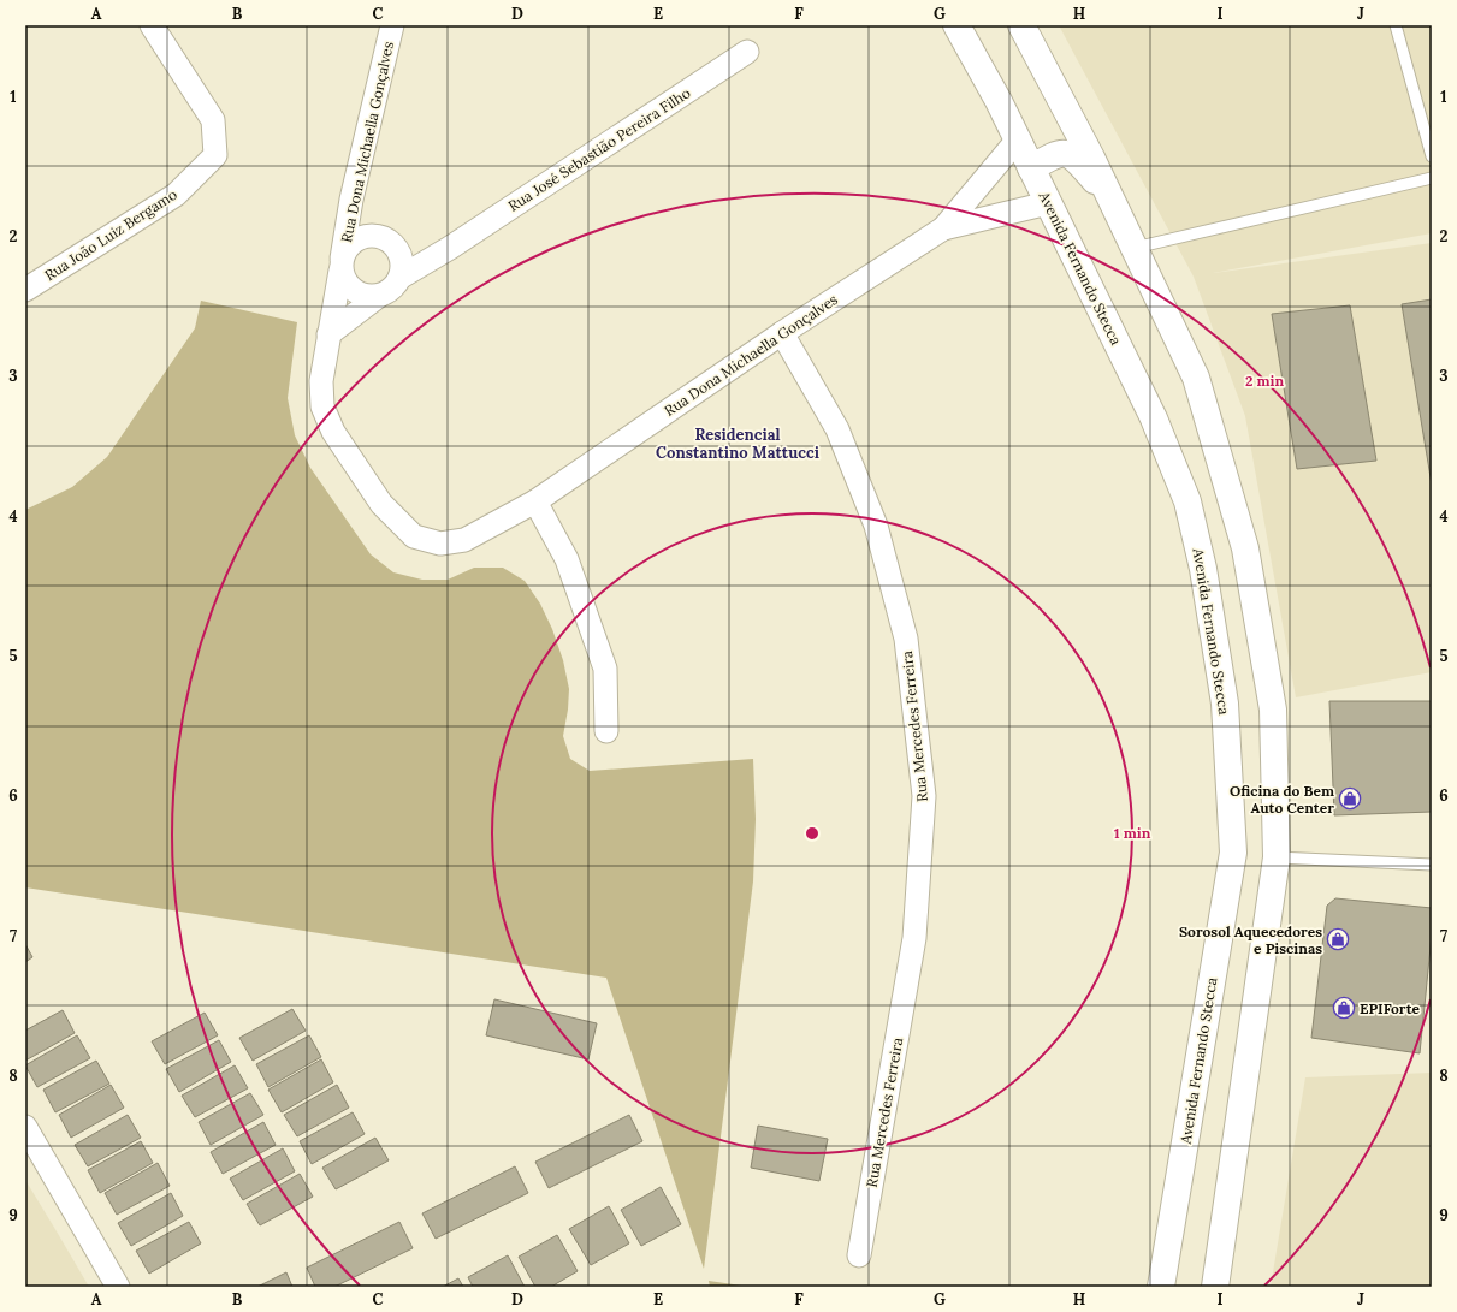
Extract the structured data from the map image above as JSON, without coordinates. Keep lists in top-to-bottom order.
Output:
{
  "streets": {
    "main road": ["Avenida Fernando Stecca"],
    "street": [
      "Rua Dona Michaella Gonçalves",
      "Rua José Sebastião Pereira Filho",
      "Rua João Luiz Bergamo",
      "Rua Mercedes Ferreira"
    ]
  },
  "crossings": [
    ["Rua Dona Michaella Gonçalves", "Rua José Sebastião Pereira Filho"],
    ["Rua Dona Michaella Gonçalves", "Avenida Fernando Stecca"],
    ["Rua Dona Michaella Gonçalves", "Rua Mercedes Ferreira"]
  ],
  "districts": ["Residencial Constantino Mattucci"],
  "places": {
    "shop": ["Oficina do Bem Auto Center", "Sorosol Aquecedores e Piscinas", "EPIForte"]
  },
  "grid": {
    "columns": [
      "A",
      "B",
      "C",
      "D",
      "E",
      "F",
      "G",
      "H",
      "I",
      "J"
    ],
    "rows": [
      "1",
      "2",
      "3",
      "4",
      "5",
      "6",
      "7",
      "8",
      "9"
    ]
  },
  "rings": ["2 min", "1 min"]
}
